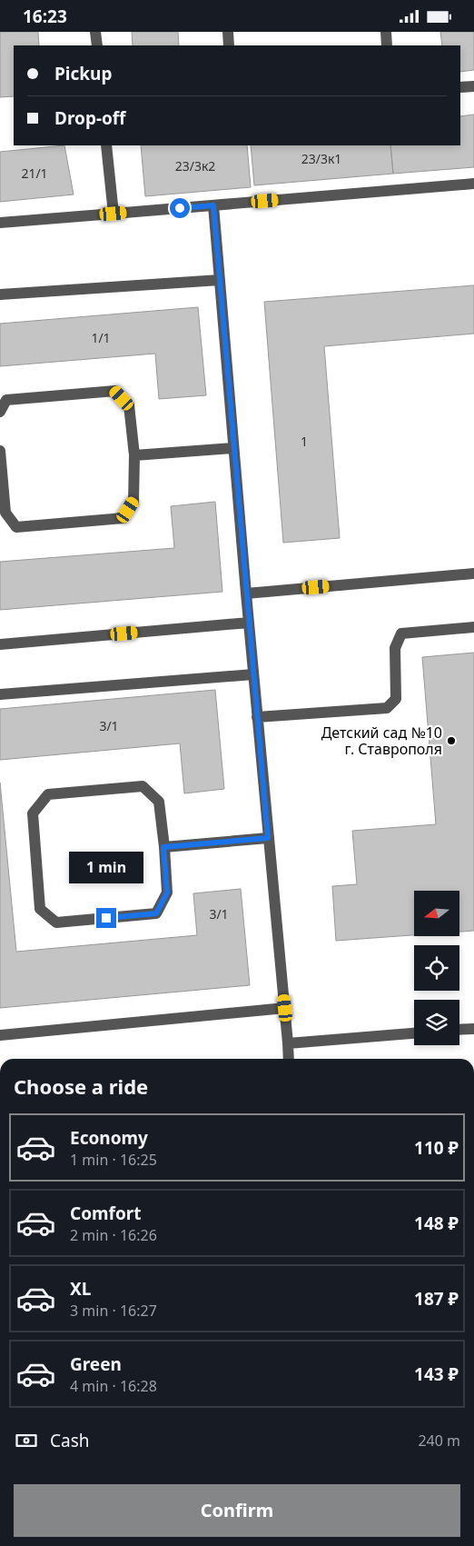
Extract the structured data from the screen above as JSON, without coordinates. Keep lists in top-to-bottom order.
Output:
{
  "places": ["Детский сад №10 г. Ставрополя"],
  "house_numbers": [
    "23/3к1",
    "23/3к2",
    "21/1",
    "1/1",
    "1",
    "3/1",
    "3/1"
  ],
  "north": "left",
  "page": {
    "status": "16:23",
    "banner": ["Pickup", "Drop-off"],
    "bubble": "1 min",
    "heading": "Choose a ride",
    "list": [
      {
        "name": "Economy",
        "note": "1 min · 16:25",
        "value": "110 ₽"
      },
      {
        "name": "Comfort",
        "note": "2 min · 16:26",
        "value": "148 ₽"
      },
      {
        "name": "XL",
        "note": "3 min · 16:27",
        "value": "187 ₽"
      },
      {
        "name": "Green",
        "note": "4 min · 16:28",
        "value": "143 ₽"
      }
    ],
    "pay": ["Cash", "240 m"],
    "buttons": "Confirm"
  }
}
